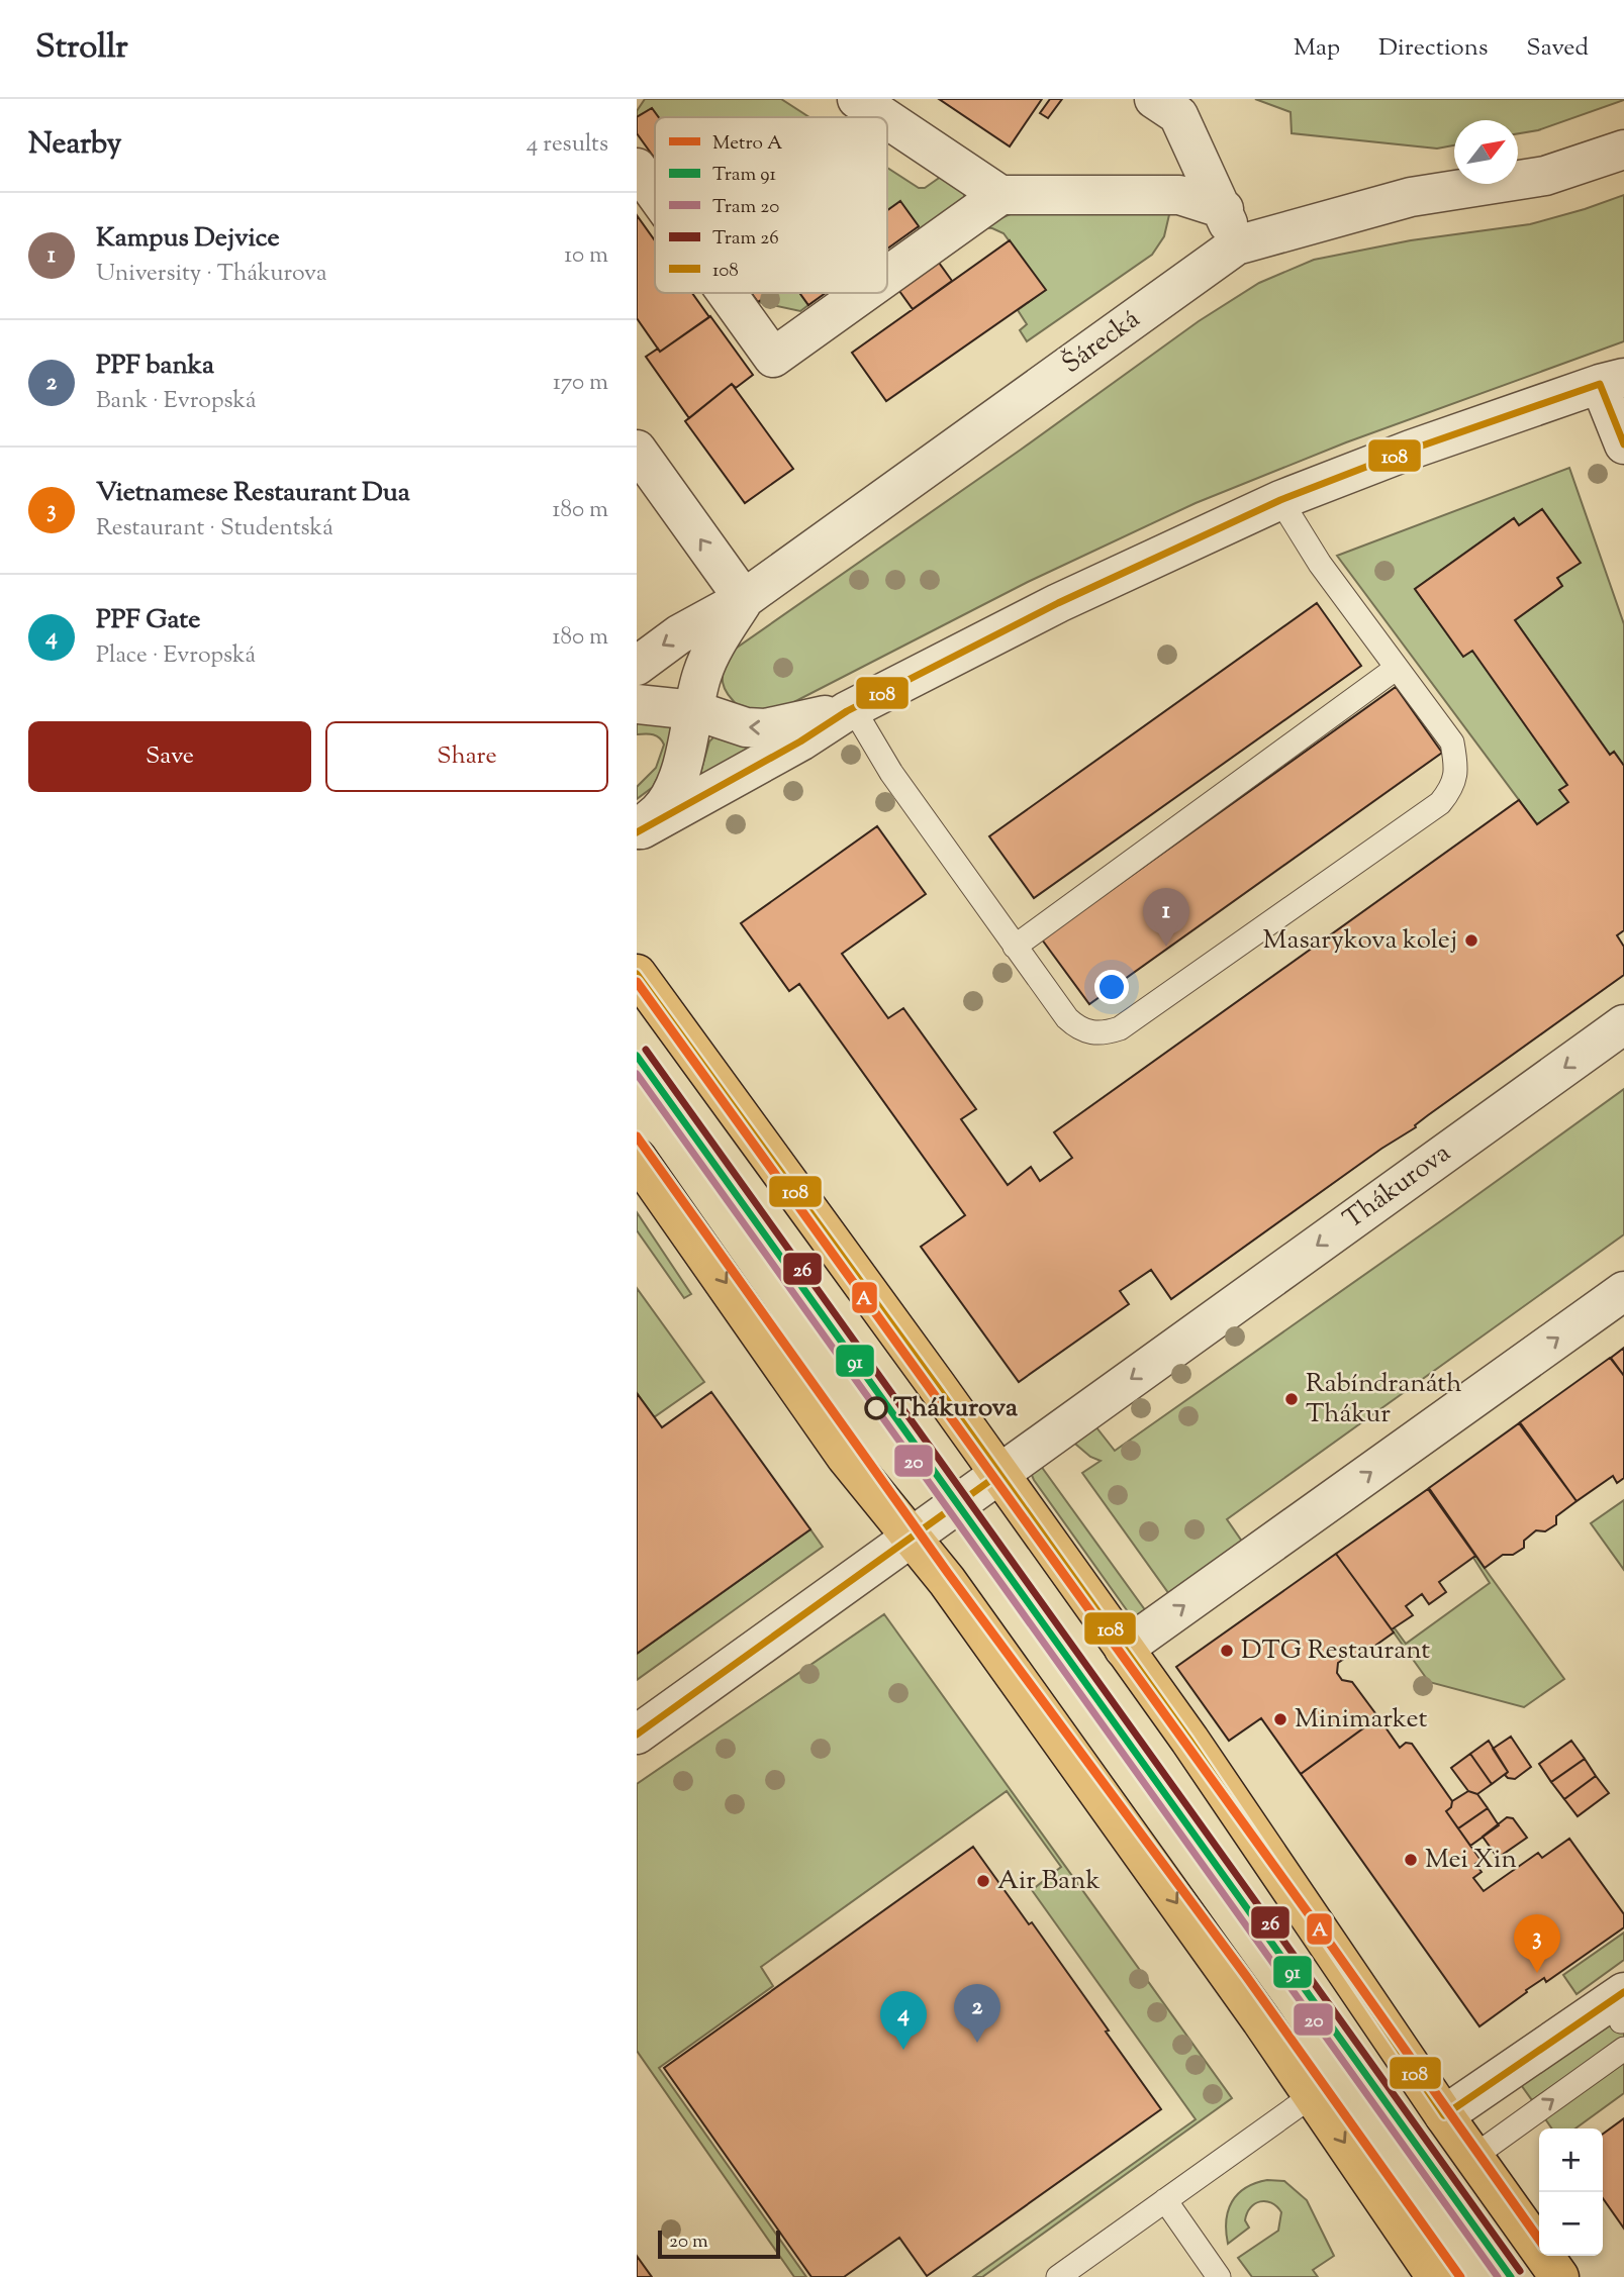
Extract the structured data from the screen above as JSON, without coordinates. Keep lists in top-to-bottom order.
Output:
{
  "streets": {
    "street": ["Šárecká", "Thákurova"]
  },
  "places": [
    "Masarykova kolej",
    "Rabíndranáth Thákur",
    "Thákurova",
    "DTG Restaurant",
    "Minimarket",
    "Mei Xin",
    "Air Bank"
  ],
  "lines": [
    "transit line 108",
    "metro line A",
    "tram line 26",
    "tram line 91",
    "tram line 20"
  ],
  "legend": [
    "Metro A",
    "Tram 91",
    "Tram 20",
    "Tram 26",
    "108"
  ],
  "scale_bar": "20 m",
  "north": "top right",
  "page": {
    "header": "Strollr",
    "nav": ["Map", "Directions", "Saved"],
    "heading": ["Nearby", "4 results"],
    "list": [
      {
        "mark": "1",
        "name": "Kampus Dejvice",
        "note": "University · Thákurova",
        "value": "10 m"
      },
      {
        "mark": "2",
        "name": "PPF banka",
        "note": "Bank · Evropská",
        "value": "170 m"
      },
      {
        "mark": "3",
        "name": "Vietnamese Restaurant Dua",
        "note": "Restaurant · Studentská",
        "value": "180 m"
      },
      {
        "mark": "4",
        "name": "PPF Gate",
        "note": "Place · Evropská",
        "value": "180 m"
      }
    ],
    "buttons": ["Save", "Share"],
    "pins": [
      "1",
      "3",
      "2",
      "4"
    ],
    "map_buttons": ["+", "−"],
    "scale": "20 m"
  }
}
